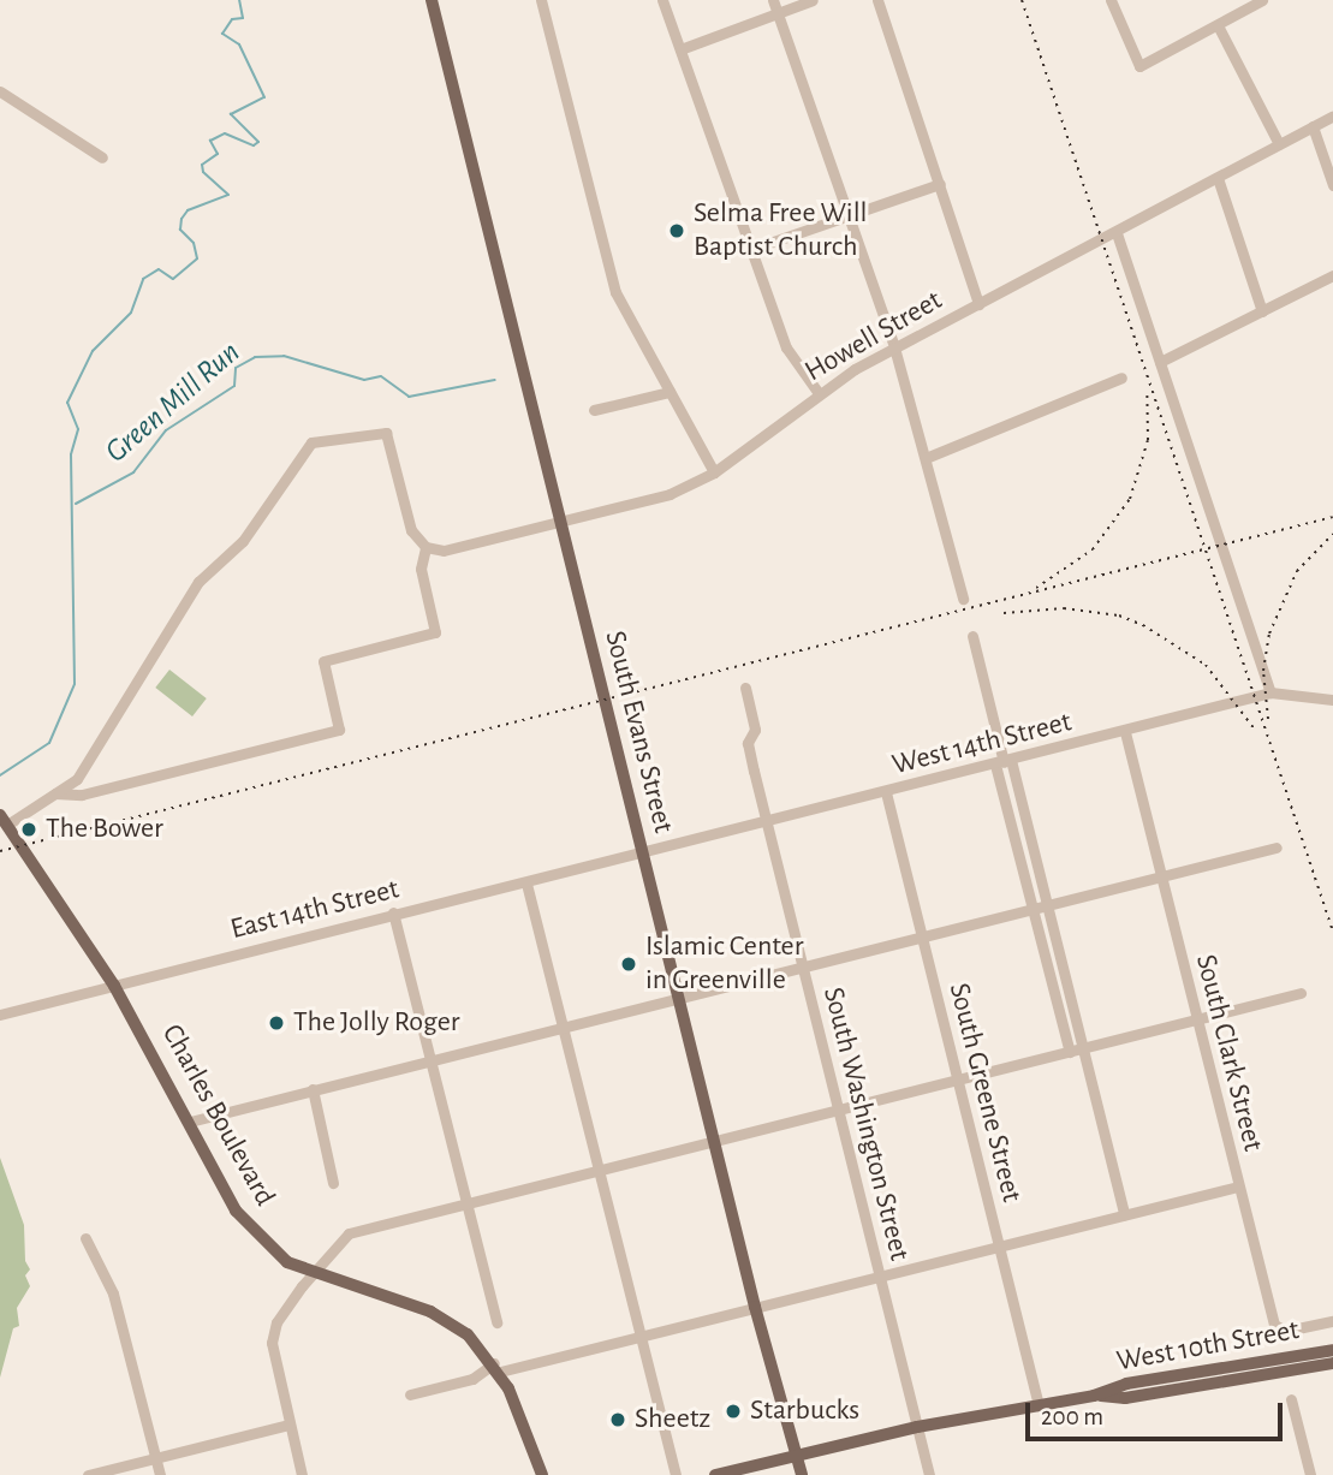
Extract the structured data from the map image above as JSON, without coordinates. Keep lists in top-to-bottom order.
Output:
{
  "streets": {
    "main road": ["South Evans Street", "Charles Boulevard", "West 10th Street"],
    "street": [
      "Howell Street",
      "West 14th Street",
      "East 14th Street",
      "South Clark Street",
      "South Greene Street",
      "South Washington Street"
    ]
  },
  "crossings": [
    ["Howell Street", "South Evans Street"],
    ["South Evans Street", "West 14th Street"],
    ["South Evans Street", "East 14th Street"],
    ["South Evans Street", "West 10th Street"],
    ["West 14th Street", "East 14th Street"],
    ["West 14th Street", "South Clark Street"],
    ["West 14th Street", "South Greene Street"],
    ["West 14th Street", "South Washington Street"],
    ["East 14th Street", "Charles Boulevard"],
    ["South Greene Street", "West 10th Street"],
    ["South Washington Street", "West 10th Street"]
  ],
  "water": ["Green Mill Run"],
  "places": [
    "Selma Free Will Baptist Church",
    "The Bower",
    "Islamic Center in Greenville",
    "The Jolly Roger",
    "Starbucks",
    "Sheetz"
  ],
  "scale_bar": "200 m"
}
